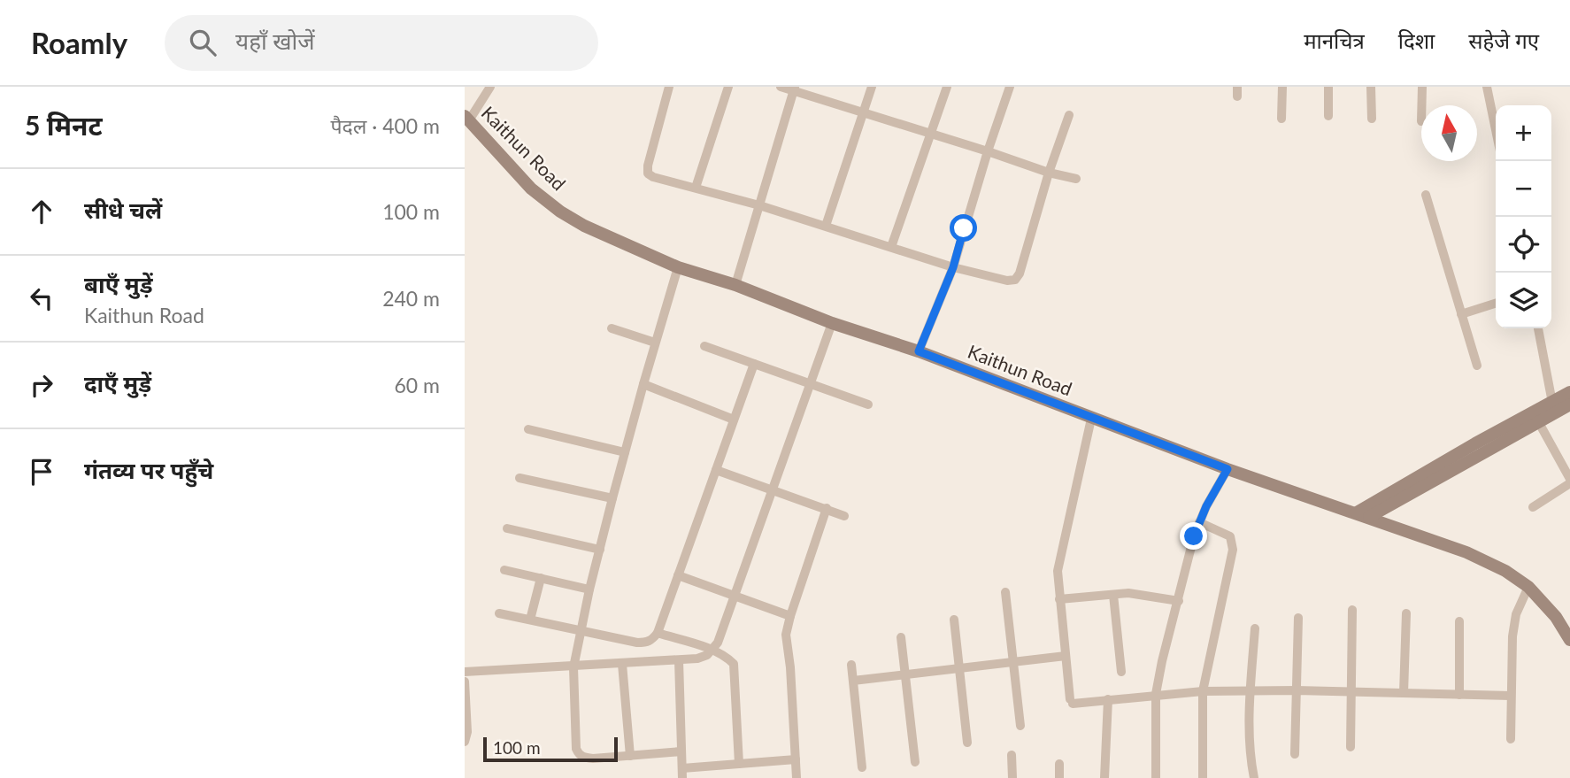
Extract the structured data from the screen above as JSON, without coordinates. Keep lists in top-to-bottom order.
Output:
{
  "streets": {
    "street": ["Kaithun Road"]
  },
  "scale_bar": "100 m",
  "north": "top",
  "page": {
    "header": "Roamly",
    "search": "यहाँ खोजें",
    "nav": ["मानचित्र", "दिशा", "सहेजे गए"],
    "heading": ["5 मिनट", "पैदल · 400 m"],
    "map_buttons": ["+", "−"],
    "list": [
      ["सीधे चलें", "100 m"],
      ["बाएँ मुड़ें", "Kaithun Road", "240 m"],
      ["दाएँ मुड़ें", "60 m"],
      "गंतव्य पर पहुँचे"
    ],
    "scale": "100 m"
  }
}
